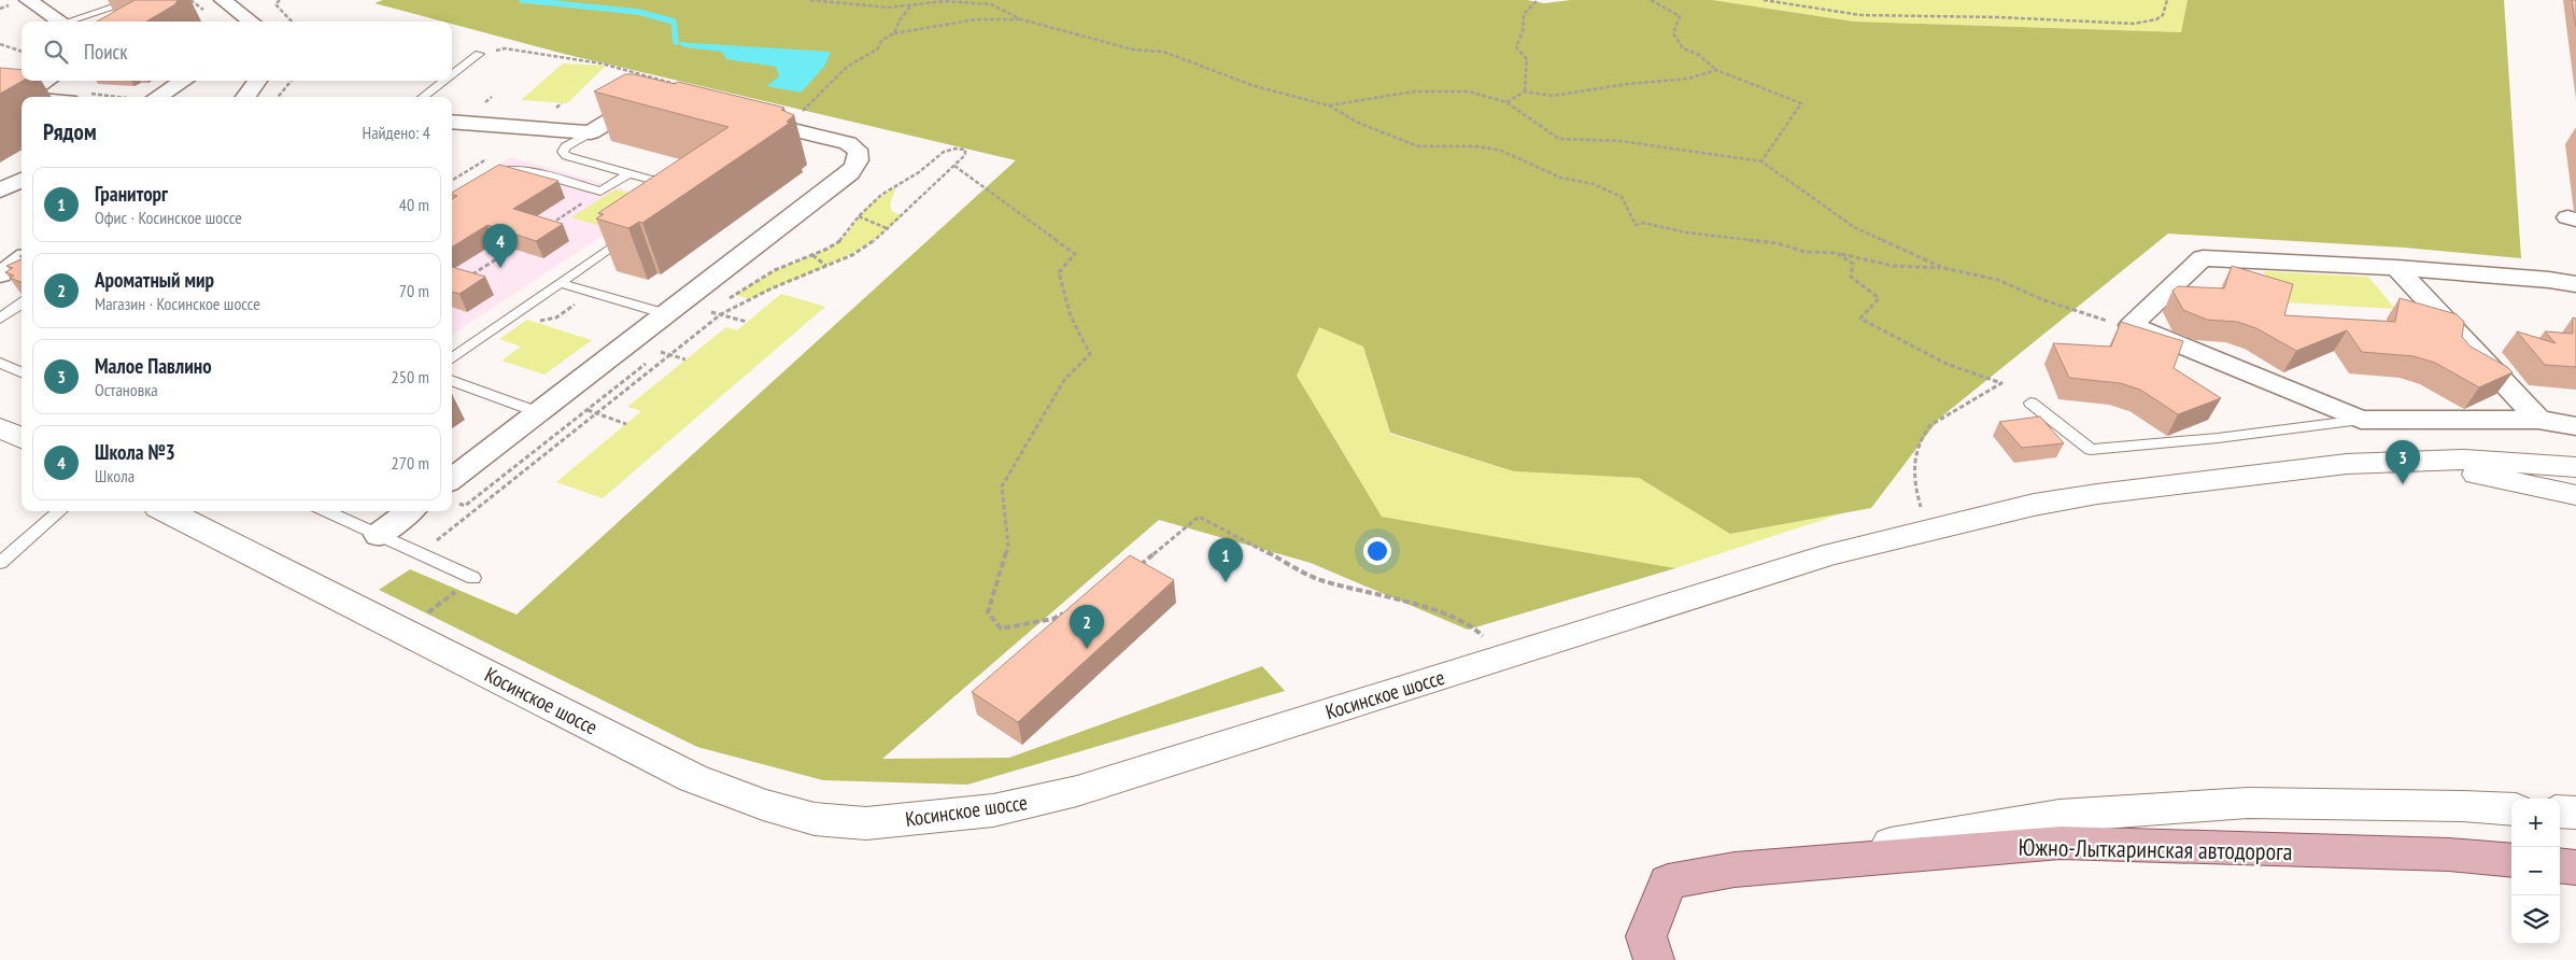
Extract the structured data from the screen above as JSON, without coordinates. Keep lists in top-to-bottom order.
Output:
{
  "streets": {
    "main road": ["Косинское шоссе", "Южно-Лыткаринская автодорога"]
  },
  "page": {
    "search": "Поиск",
    "heading": ["Рядом", "Найдено: 4"],
    "list": [
      {
        "mark": "1",
        "name": "Граниторг",
        "note": "Офис · Косинское шоссе",
        "value": "40 m"
      },
      {
        "mark": "2",
        "name": "Ароматный мир",
        "note": "Магазин · Косинское шоссе",
        "value": "70 m"
      },
      {
        "mark": "3",
        "name": "Малое Павлино",
        "note": "Остановка",
        "value": "250 m"
      },
      {
        "mark": "4",
        "name": "Школа №3",
        "note": "Школа",
        "value": "270 m"
      }
    ],
    "pins": [
      "4",
      "3",
      "1",
      "2"
    ],
    "map_buttons": ["+", "−"]
  }
}
